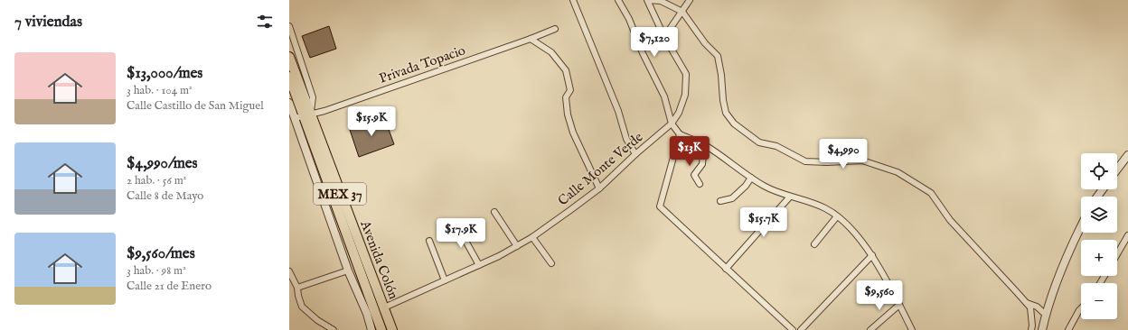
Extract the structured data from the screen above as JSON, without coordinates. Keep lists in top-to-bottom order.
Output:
{
  "streets": {
    "main road": ["MEX 37", "Avenida Colón"],
    "street": ["Privada Topacio", "Calle Monte Verde"]
  },
  "crossings": [
    ["Privada Topacio", "Avenida Colón"],
    ["Calle Monte Verde", "Avenida Colón"]
  ],
  "page": {
    "heading": "7 viviendas",
    "price": [
      "$7,120",
      "$15.9K",
      "$13K",
      "$4,990",
      "$15.7K",
      "$17.9K",
      "$9,560"
    ],
    "list": [
      {
        "name": "$13,000/mes",
        "note": "3 hab. · 104 m² · Calle Castillo de San Miguel"
      },
      {
        "name": "$4,990/mes",
        "note": "2 hab. · 56 m² · Calle 8 de Mayo"
      },
      {
        "name": "$9,560/mes",
        "note": "3 hab. · 98 m² · Calle 21 de Enero"
      }
    ],
    "map_buttons": ["+", "−"]
  }
}
